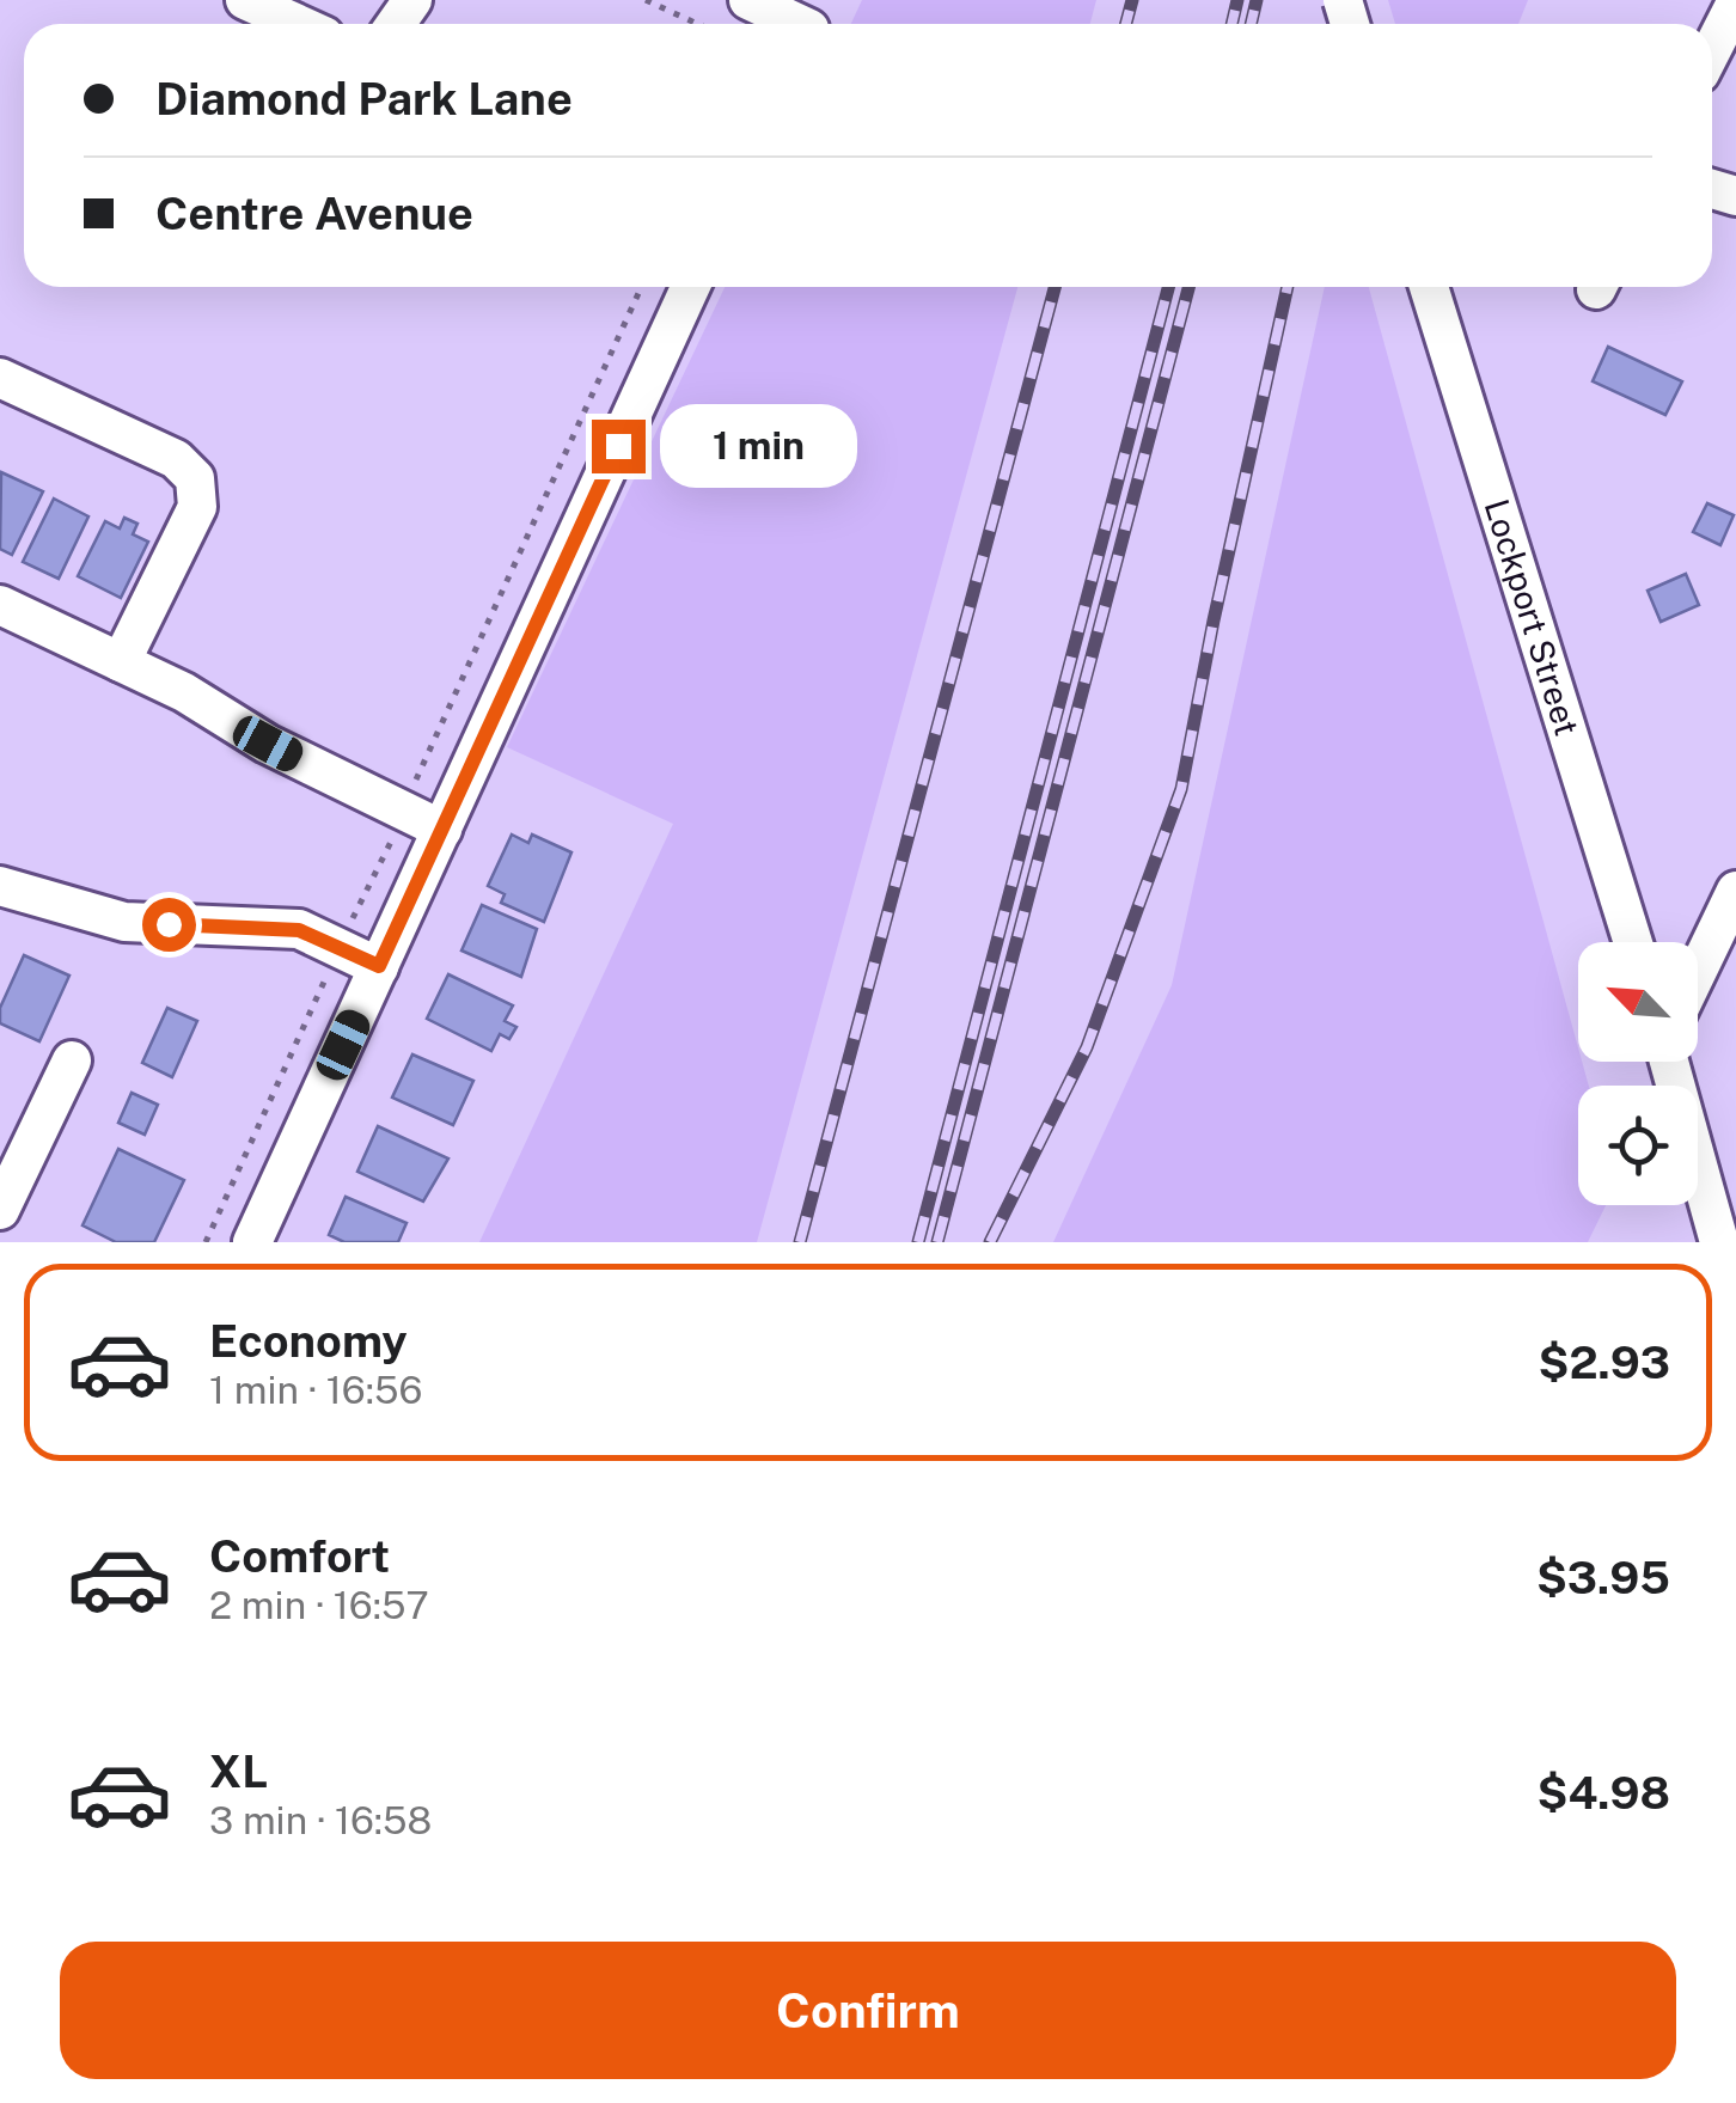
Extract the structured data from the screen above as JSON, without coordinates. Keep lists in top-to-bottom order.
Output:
{
  "streets": {
    "street": ["Lockport Street"]
  },
  "north": "top left",
  "page": {
    "banner": ["Diamond Park Lane", "Centre Avenue"],
    "bubble": "1 min",
    "list": [
      {
        "name": "Economy",
        "note": "1 min · 16:56",
        "value": "$2.93"
      },
      {
        "name": "Comfort",
        "note": "2 min · 16:57",
        "value": "$3.95"
      },
      {
        "name": "XL",
        "note": "3 min · 16:58",
        "value": "$4.98"
      }
    ],
    "buttons": "Confirm"
  }
}
